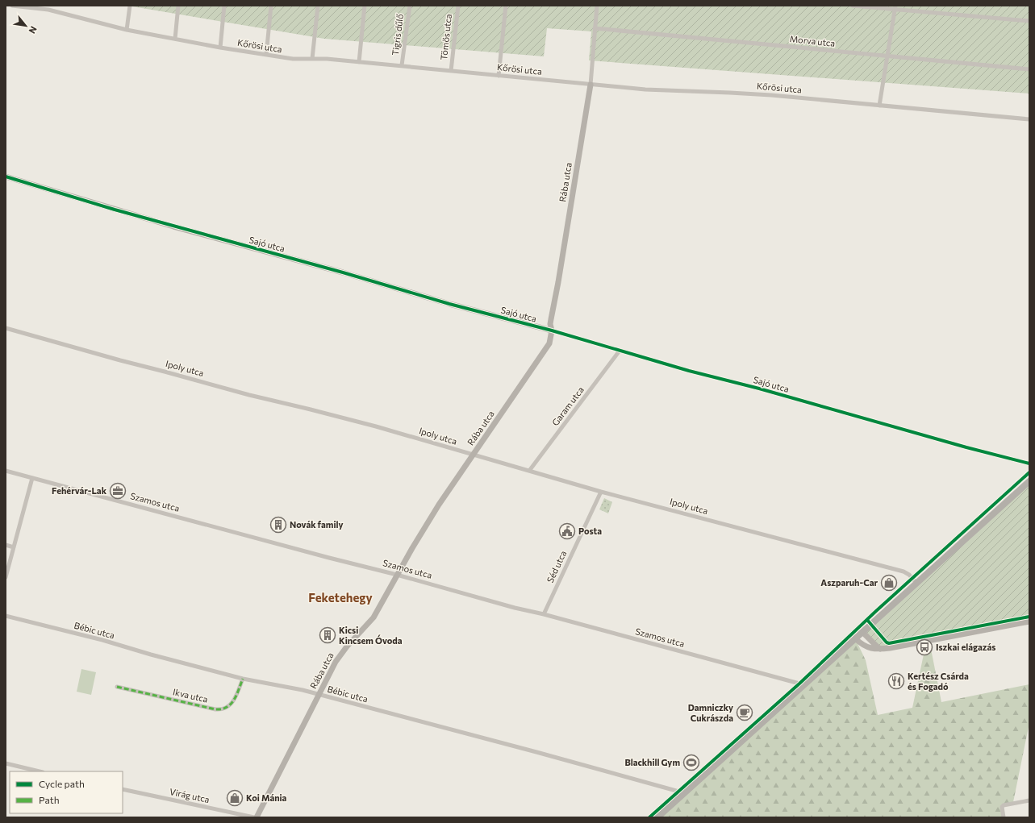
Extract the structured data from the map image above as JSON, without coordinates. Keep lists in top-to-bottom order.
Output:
{
  "streets": {
    "street": [
      "Tigris dűlő",
      "Tömös utca",
      "Morva utca",
      "Kőrösi utca",
      "Rába utca",
      "Sajó utca",
      "Ipoly utca",
      "Garam utca",
      "Szamos utca",
      "Séd utca",
      "Bébic utca",
      "Ikva utca",
      "Virág utca"
    ]
  },
  "crossings": [
    ["Tigris dűlő", "Kőrösi utca"],
    ["Tömös utca", "Kőrösi utca"],
    ["Morva utca", "Rába utca"],
    ["Kőrösi utca", "Rába utca"],
    ["Rába utca", "Sajó utca"],
    ["Rába utca", "Ipoly utca"],
    ["Rába utca", "Szamos utca"],
    ["Rába utca", "Bébic utca"],
    ["Sajó utca", "Garam utca"],
    ["Ipoly utca", "Garam utca"],
    ["Ipoly utca", "Séd utca"],
    ["Szamos utca", "Séd utca"],
    ["Bébic utca", "Ikva utca"]
  ],
  "districts": ["Feketehegy"],
  "places": {
    "office": ["Fehérvár-Lak"],
    "building": ["Novák family", "Kicsi Kincsem Óvoda"],
    "public building": ["Posta"],
    "shop": ["Aszparuh-Car", "Koi Mánia"],
    "bus stop": ["Iszkai elágazás"],
    "restaurant": ["Kertész Csárda és Fogadó"],
    "cafe": ["Damniczky Cukrászda"],
    "sports": ["Blackhill Gym"]
  },
  "legend": ["Cycle path", "Path"],
  "north": "bottom right"
}
